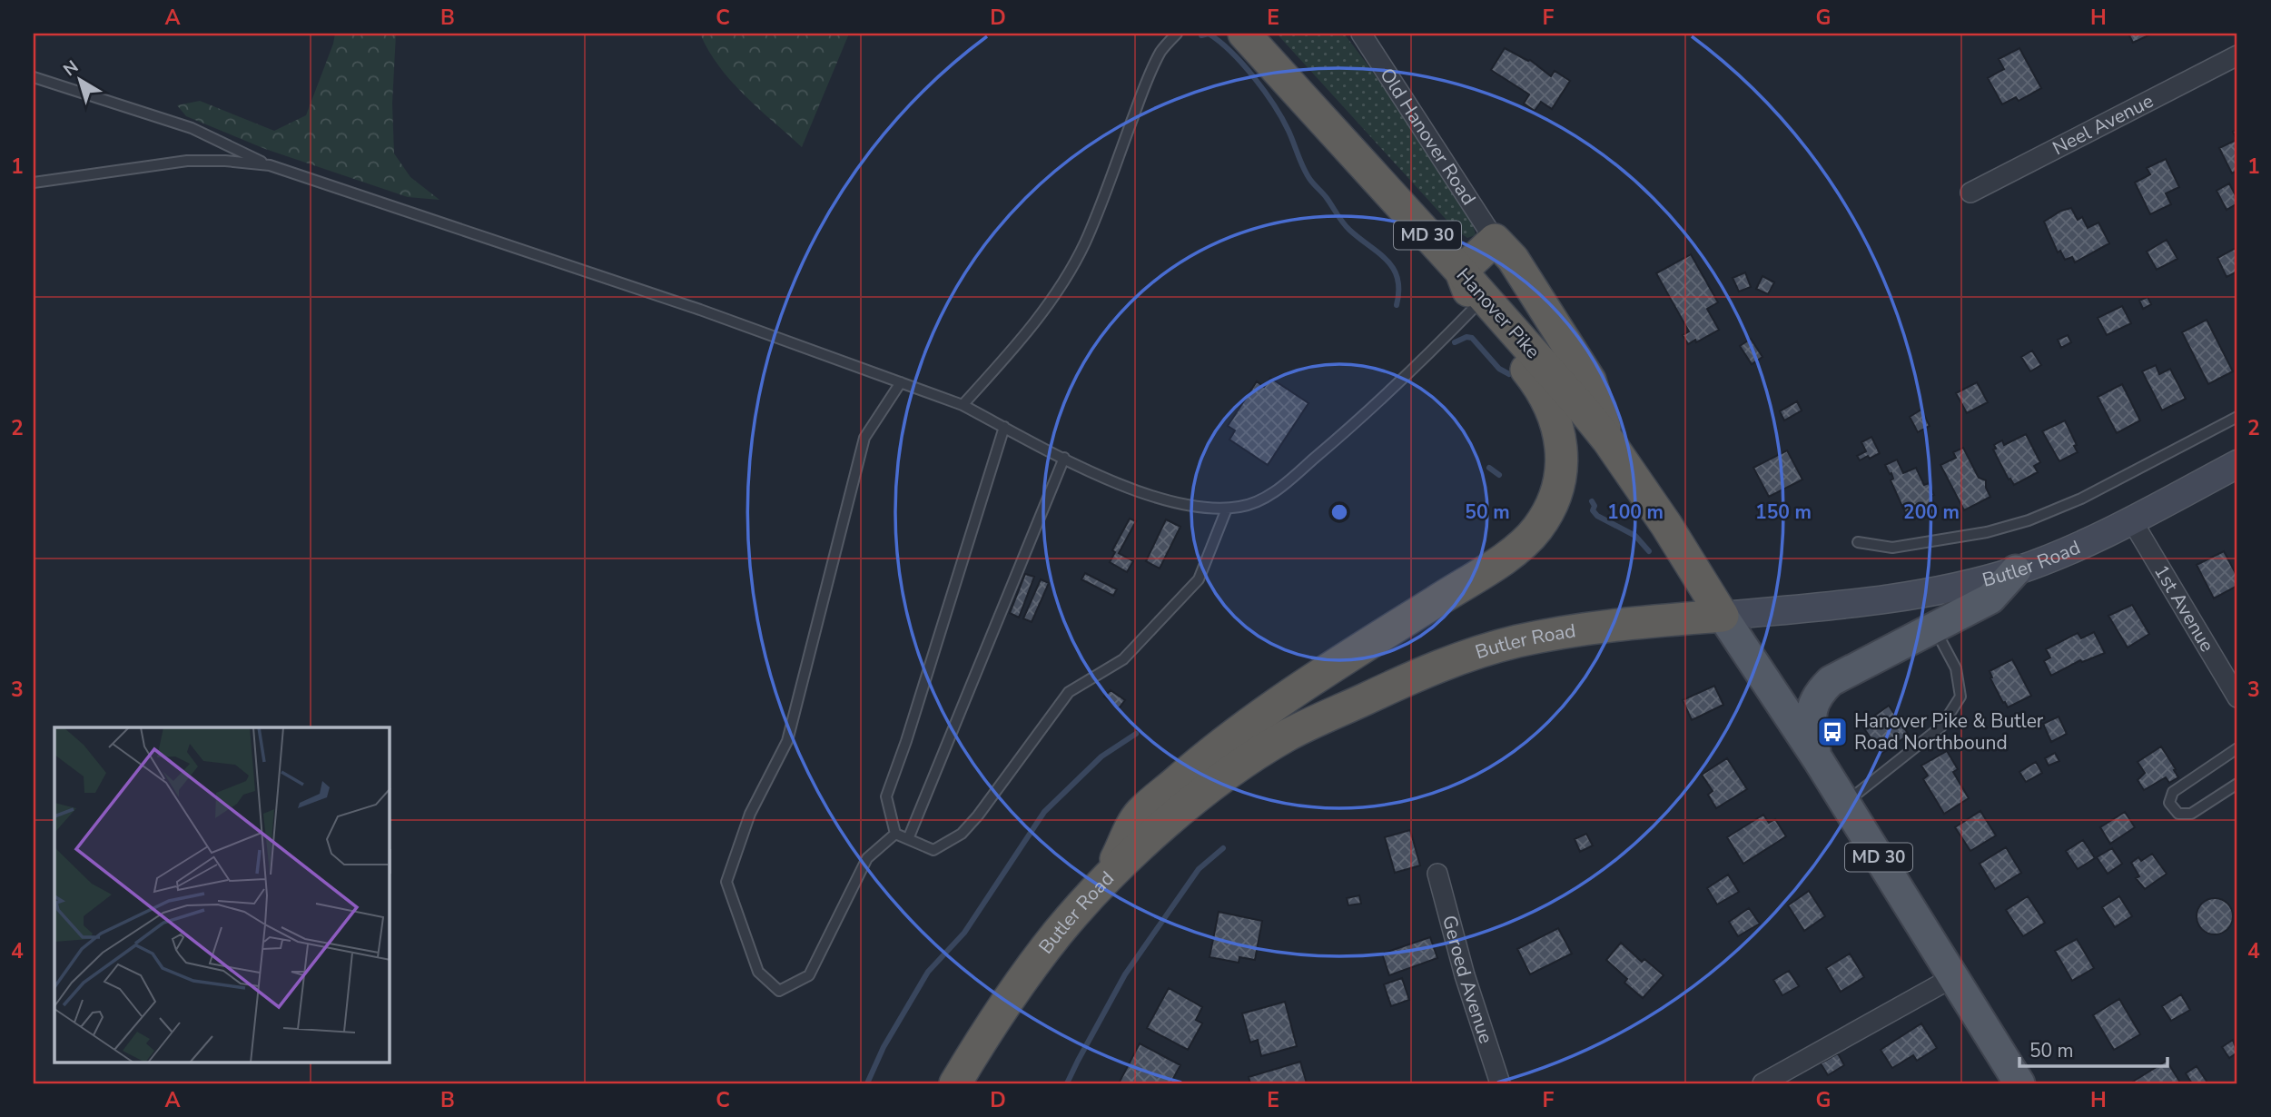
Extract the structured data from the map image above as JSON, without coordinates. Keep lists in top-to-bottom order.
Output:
{
  "streets": {
    "highway": ["MD 30", "Hanover Pike", "Butler Road"],
    "street": [
      "Neel Avenue",
      "Old Hanover Road",
      "1st Avenue",
      "Geroed Avenue"
    ]
  },
  "crossings": [
    ["MD 30", "Hanover Pike"],
    ["MD 30", "Butler Road"],
    ["Hanover Pike", "Butler Road"],
    ["Butler Road", "1st Avenue"]
  ],
  "places": {
    "bus stop": ["Hanover Pike & Butler Road Northbound"]
  },
  "scale_bar": "50 m",
  "north": "top left",
  "grid": {
    "columns": [
      "A",
      "B",
      "C",
      "D",
      "E",
      "F",
      "G",
      "H"
    ],
    "rows": [
      "1",
      "2",
      "3",
      "4"
    ]
  },
  "rings": [
    "50 m",
    "100 m",
    "150 m",
    "200 m"
  ]
}
